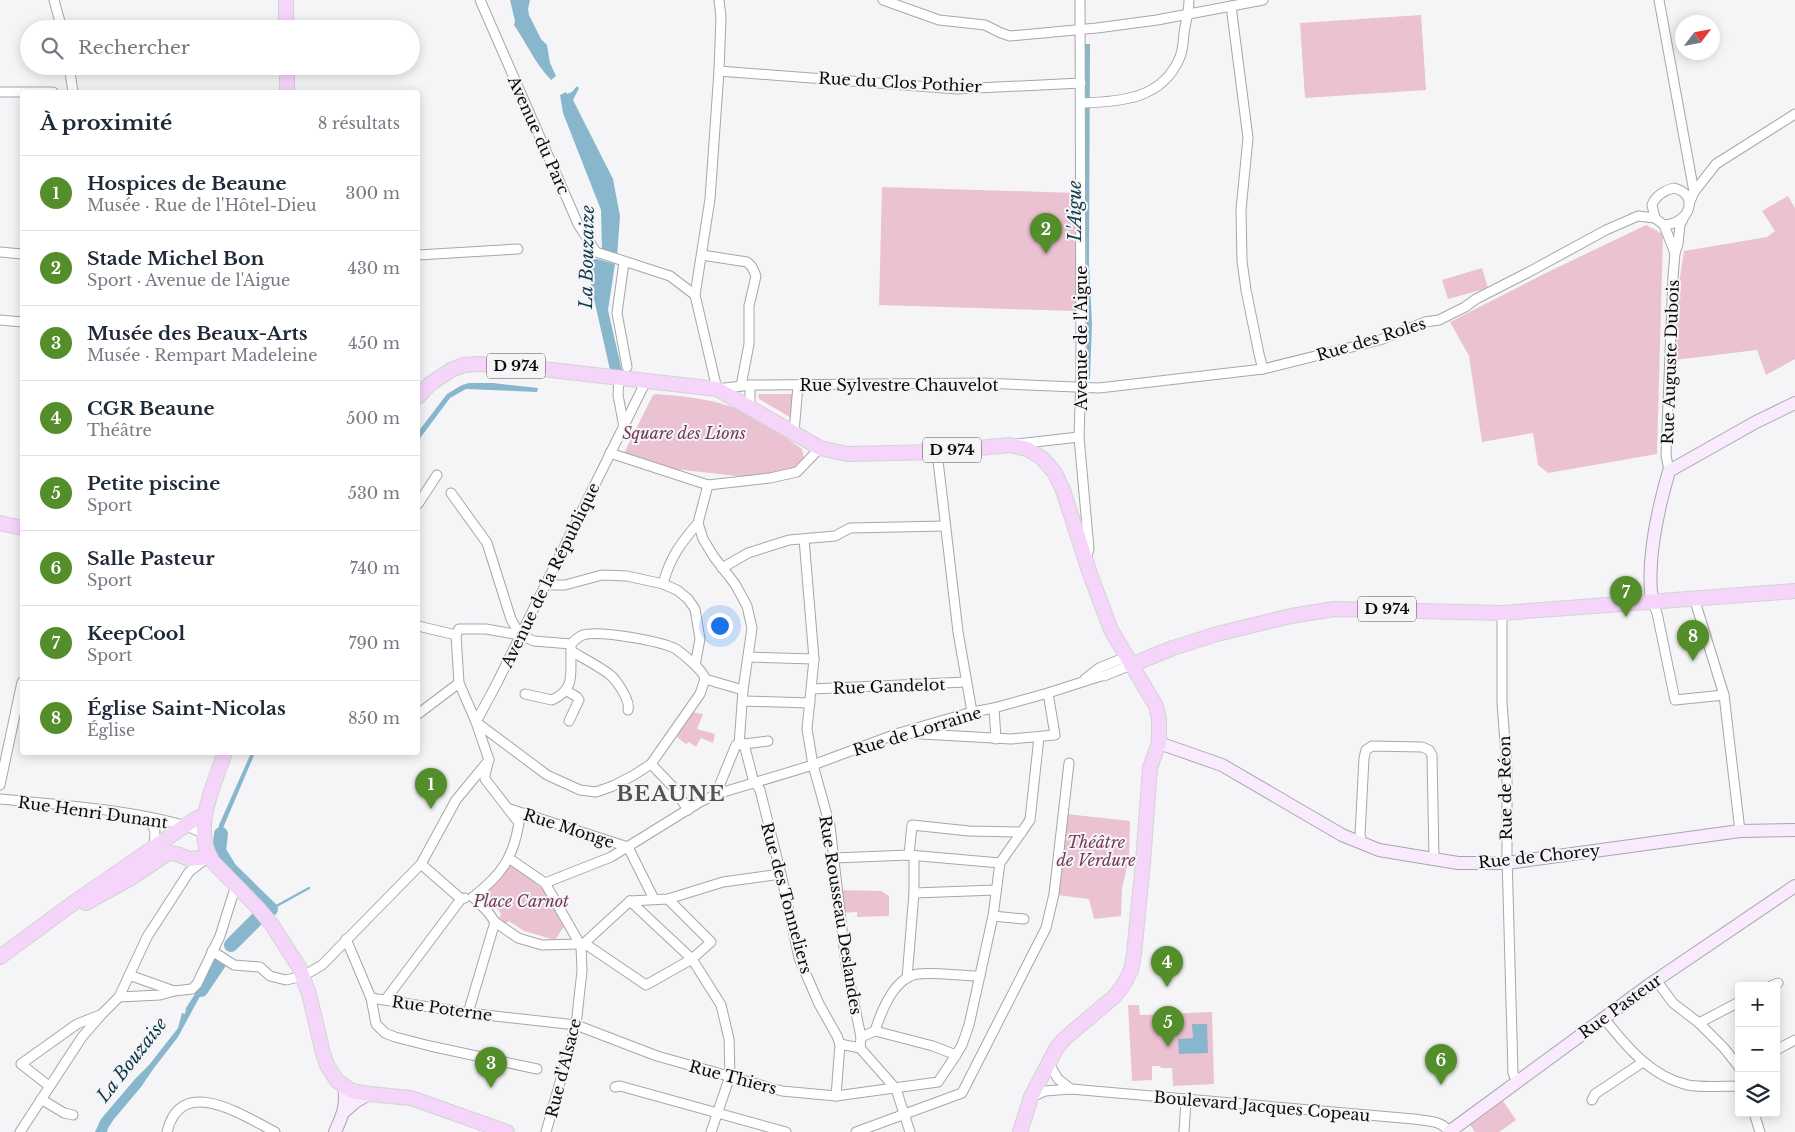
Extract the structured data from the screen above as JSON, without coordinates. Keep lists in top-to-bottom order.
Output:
{
  "streets": {
    "main road": ["D 974"],
    "street": [
      "Rue du Clos Pothier",
      "Avenue du Parc",
      "Avenue de l'Aigue",
      "Rue des Roles",
      "Rue Auguste Dubois",
      "Rue Sylvestre Chauvelot",
      "Avenue de la République",
      "Rue Gandelot",
      "Rue de Lorraine",
      "Rue de Réon",
      "Rue Henri Dunant",
      "Rue Monge",
      "Rue de Chorey",
      "Rue des Tonneliers",
      "Rue Rousseau Deslandes",
      "Rue Pasteur",
      "Rue Poterne",
      "Rue d'Alsace",
      "Rue Thiers",
      "Boulevard Jacques Copeau"
    ]
  },
  "crossings": [
    ["Rue du Clos Pothier", "Avenue de l'Aigue"],
    ["Avenue de l'Aigue", "Rue des Roles"],
    ["Avenue de l'Aigue", "D 974"],
    ["Avenue de l'Aigue", "Rue Sylvestre Chauvelot"],
    ["Rue des Roles", "Rue Auguste Dubois"],
    ["Rue des Roles", "Rue Sylvestre Chauvelot"],
    ["D 974", "Rue Sylvestre Chauvelot"],
    ["D 974", "Avenue de la République"],
    ["D 974", "Rue de Lorraine"],
    ["D 974", "Rue de Réon"],
    ["Rue Gandelot", "Rue Rousseau Deslandes"],
    ["Rue de Lorraine", "Rue Monge"],
    ["Rue de Lorraine", "Rue des Tonneliers"],
    ["Rue de Lorraine", "Rue Rousseau Deslandes"],
    ["Rue de Réon", "Rue de Chorey"],
    ["Rue de Réon", "Rue Pasteur"],
    ["Rue Pasteur", "Boulevard Jacques Copeau"],
    ["Rue Poterne", "Rue d'Alsace"],
    ["Rue Poterne", "Rue Thiers"],
    ["Rue d'Alsace", "Rue Thiers"]
  ],
  "districts": ["BEAUNE"],
  "water": ["L'Aigue", "La Bouzaize", "La Bouzaise"],
  "parks": ["Square des Lions", "Théâtre de Verdure", "Place Carnot"],
  "north": "top right",
  "page": {
    "search": "Rechercher",
    "heading": ["À proximité", "8 résultats"],
    "list": [
      {
        "mark": "1",
        "name": "Hospices de Beaune",
        "note": "Musée · Rue de l'Hôtel-Dieu",
        "value": "300 m"
      },
      {
        "mark": "2",
        "name": "Stade Michel Bon",
        "note": "Sport · Avenue de l'Aigue",
        "value": "430 m"
      },
      {
        "mark": "3",
        "name": "Musée des Beaux-Arts",
        "note": "Musée · Rempart Madeleine",
        "value": "450 m"
      },
      {
        "mark": "4",
        "name": "CGR Beaune",
        "note": "Théâtre",
        "value": "500 m"
      },
      {
        "mark": "5",
        "name": "Petite piscine",
        "note": "Sport",
        "value": "530 m"
      },
      {
        "mark": "6",
        "name": "Salle Pasteur",
        "note": "Sport",
        "value": "740 m"
      },
      {
        "mark": "7",
        "name": "KeepCool",
        "note": "Sport",
        "value": "790 m"
      },
      {
        "mark": "8",
        "name": "Église Saint-Nicolas",
        "note": "Église",
        "value": "850 m"
      }
    ],
    "pins": [
      "2",
      "7",
      "8",
      "1",
      "4",
      "5",
      "6",
      "3"
    ],
    "map_buttons": ["+", "−"]
  }
}
